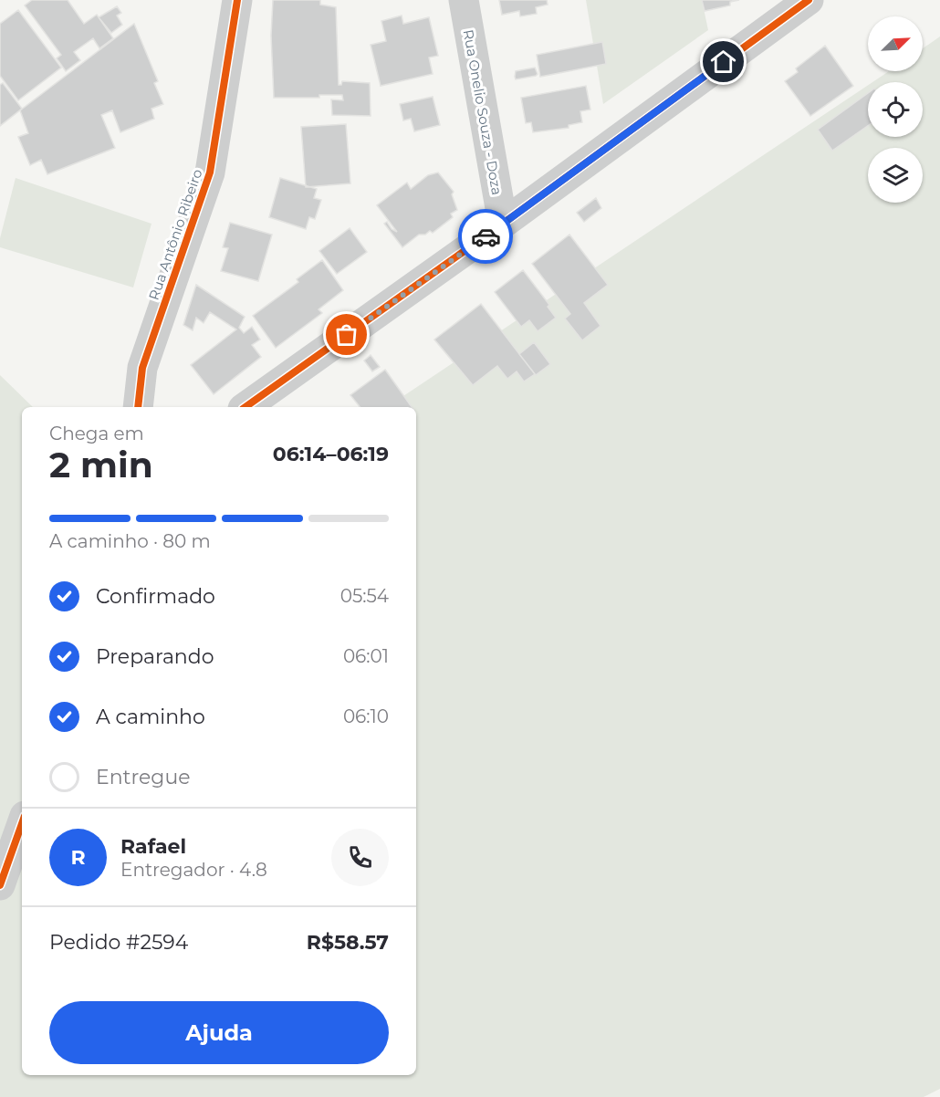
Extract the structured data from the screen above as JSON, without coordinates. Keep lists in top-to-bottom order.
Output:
{
  "streets": {
    "street": ["Rua Onelio Souza - Doza", "Rua Antônio Ribeiro"]
  },
  "north": "top right",
  "page": {
    "heading": ["2 min", "Chega em", "06:14–06:19"],
    "panel": [
      "Rafael",
      "Entregador · 4.8",
      "Pedido #2594",
      "R$58.57"
    ],
    "bar": "A caminho · 80 m",
    "list": [
      ["Confirmado", "05:54"],
      ["Preparando", "06:01"],
      ["A caminho", "06:10"],
      "Entregue"
    ],
    "round": "R",
    "buttons": "Ajuda"
  }
}
